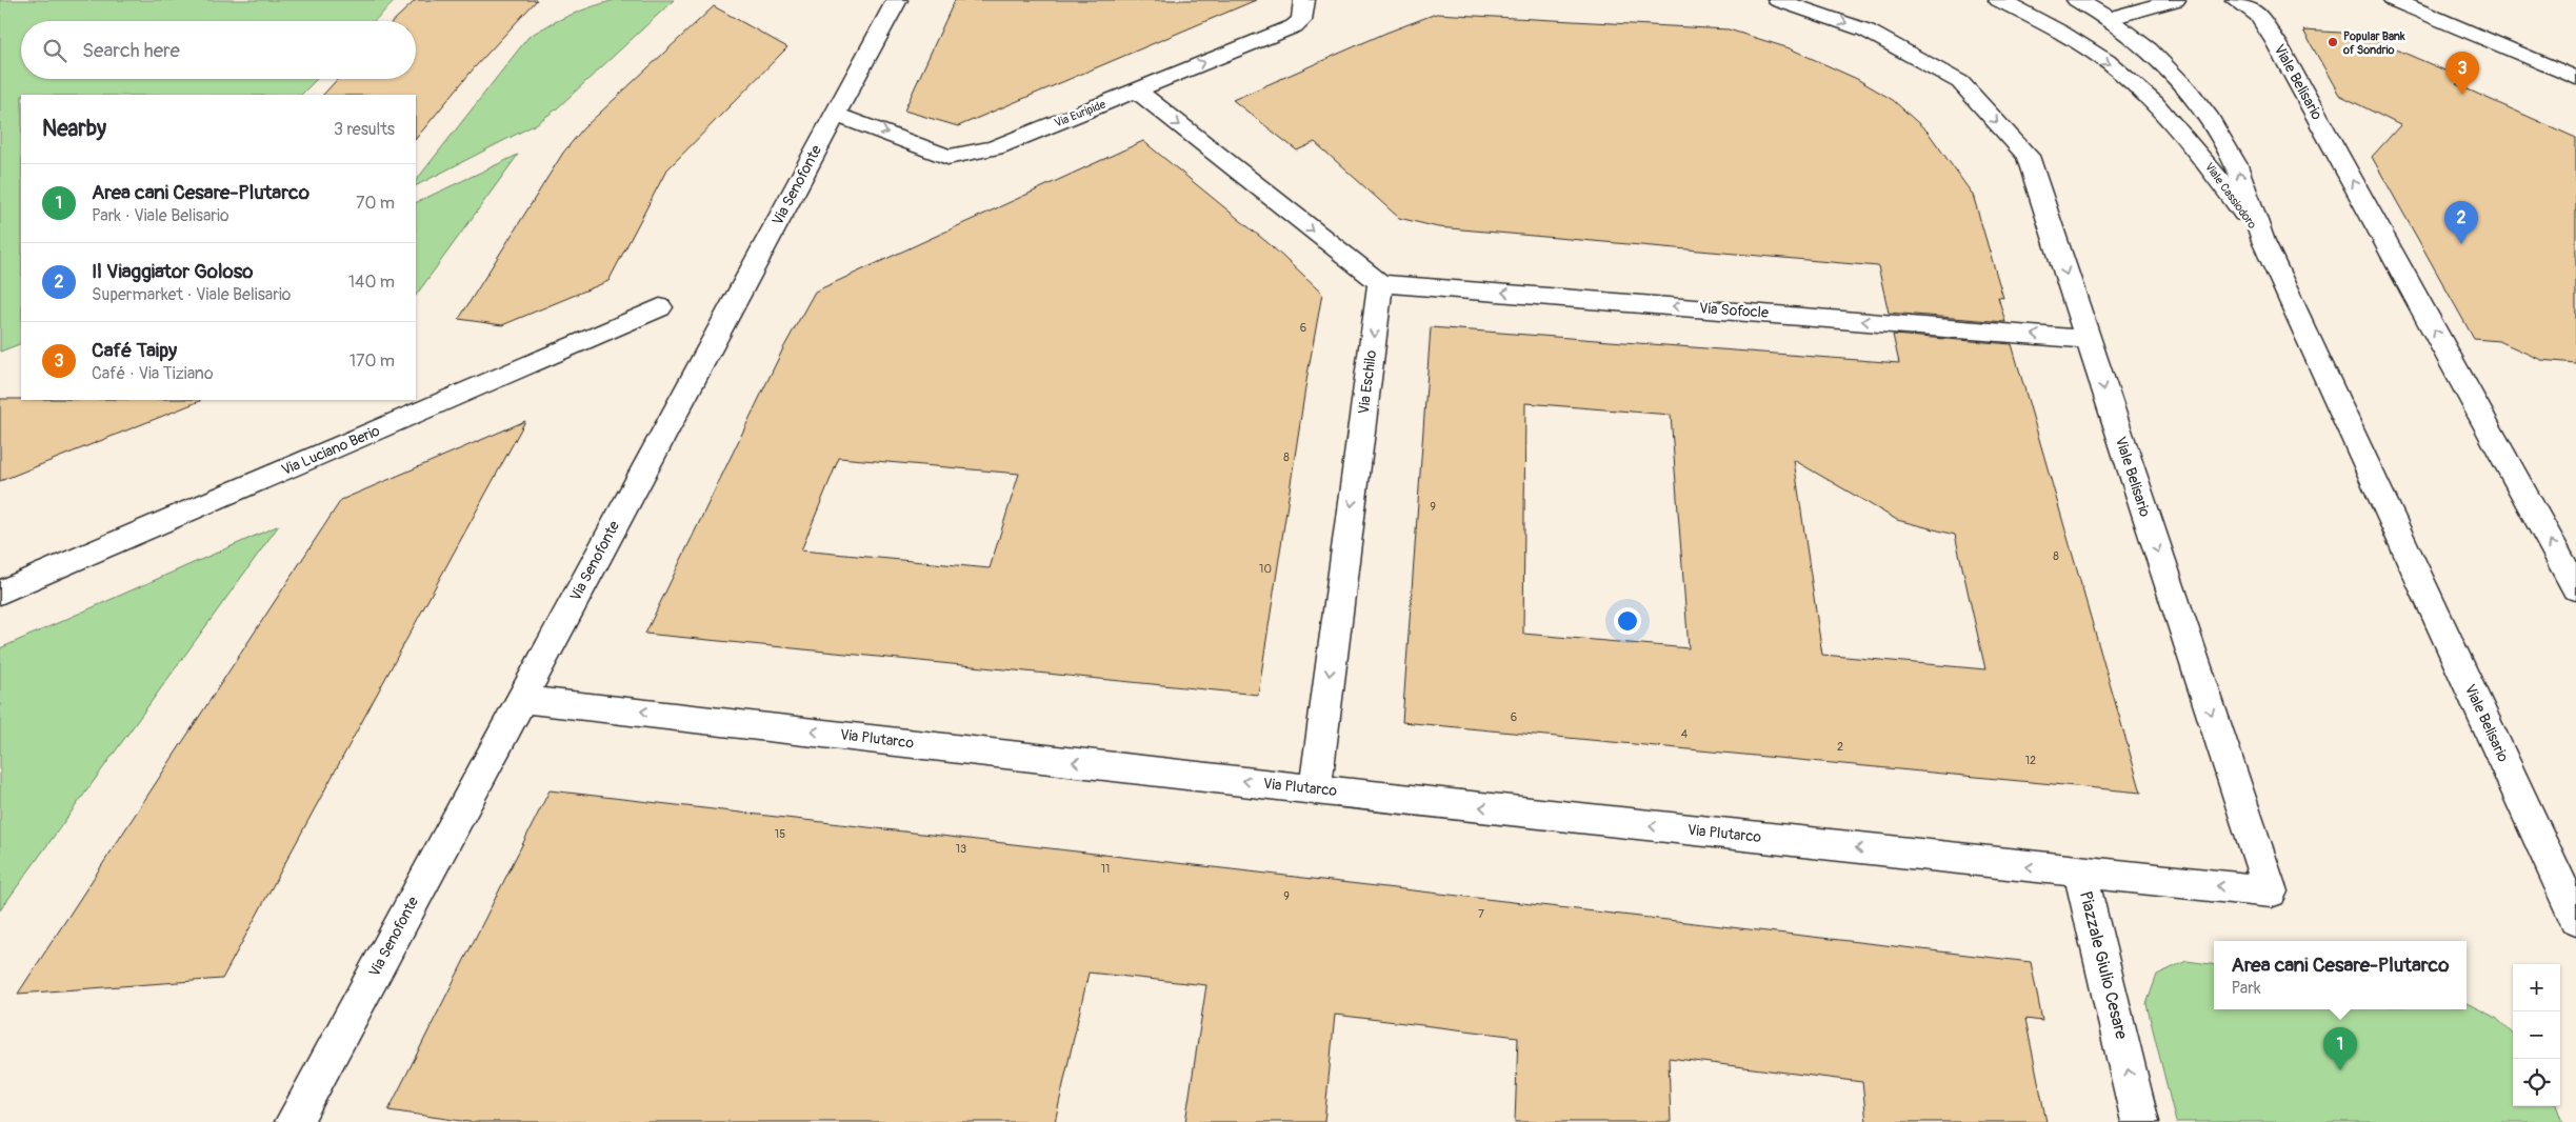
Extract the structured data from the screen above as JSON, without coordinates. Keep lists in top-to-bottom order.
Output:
{
  "streets": {
    "street": [
      "Viale Belisario",
      "Via Euripide",
      "Via Senofonte",
      "Viale Cassiodoro",
      "Via Sofocle",
      "Via Eschilo",
      "Via Luciano Berio",
      "Via Plutarco",
      "Piazzale Giulio Cesare"
    ]
  },
  "crossings": [
    ["Viale Belisario", "Viale Cassiodoro"],
    ["Viale Belisario", "Via Sofocle"],
    ["Viale Belisario", "Piazzale Giulio Cesare"],
    ["Via Euripide", "Via Senofonte"],
    ["Via Senofonte", "Via Plutarco"],
    ["Via Sofocle", "Via Eschilo"],
    ["Via Eschilo", "Via Plutarco"],
    ["Via Plutarco", "Piazzale Giulio Cesare"]
  ],
  "one_way": [
    "Via Euripide",
    "Via Sofocle",
    "Via Eschilo",
    "Via Plutarco",
    "Piazzale Giulio Cesare"
  ],
  "places": ["Popular Bank of Sondrio"],
  "house_numbers": [
    "6",
    "8",
    "9",
    "8",
    "10",
    "6",
    "4",
    "2",
    "12",
    "15",
    "13",
    "11",
    "9",
    "7"
  ],
  "page": {
    "search": "Search here",
    "pins": ["3", "2", "1"],
    "heading": ["Nearby", "3 results"],
    "list": [
      {
        "mark": "1",
        "name": "Area cani Cesare-Plutarco",
        "note": "Park · Viale Belisario",
        "value": "70 m"
      },
      {
        "mark": "2",
        "name": "Il Viaggiator Goloso",
        "note": "Supermarket · Viale Belisario",
        "value": "140 m"
      },
      {
        "mark": "3",
        "name": "Café Taipy",
        "note": "Café · Via Tiziano",
        "value": "170 m"
      }
    ],
    "popup": ["Area cani Cesare-Plutarco", "Park"],
    "map_buttons": ["+", "−"]
  }
}
